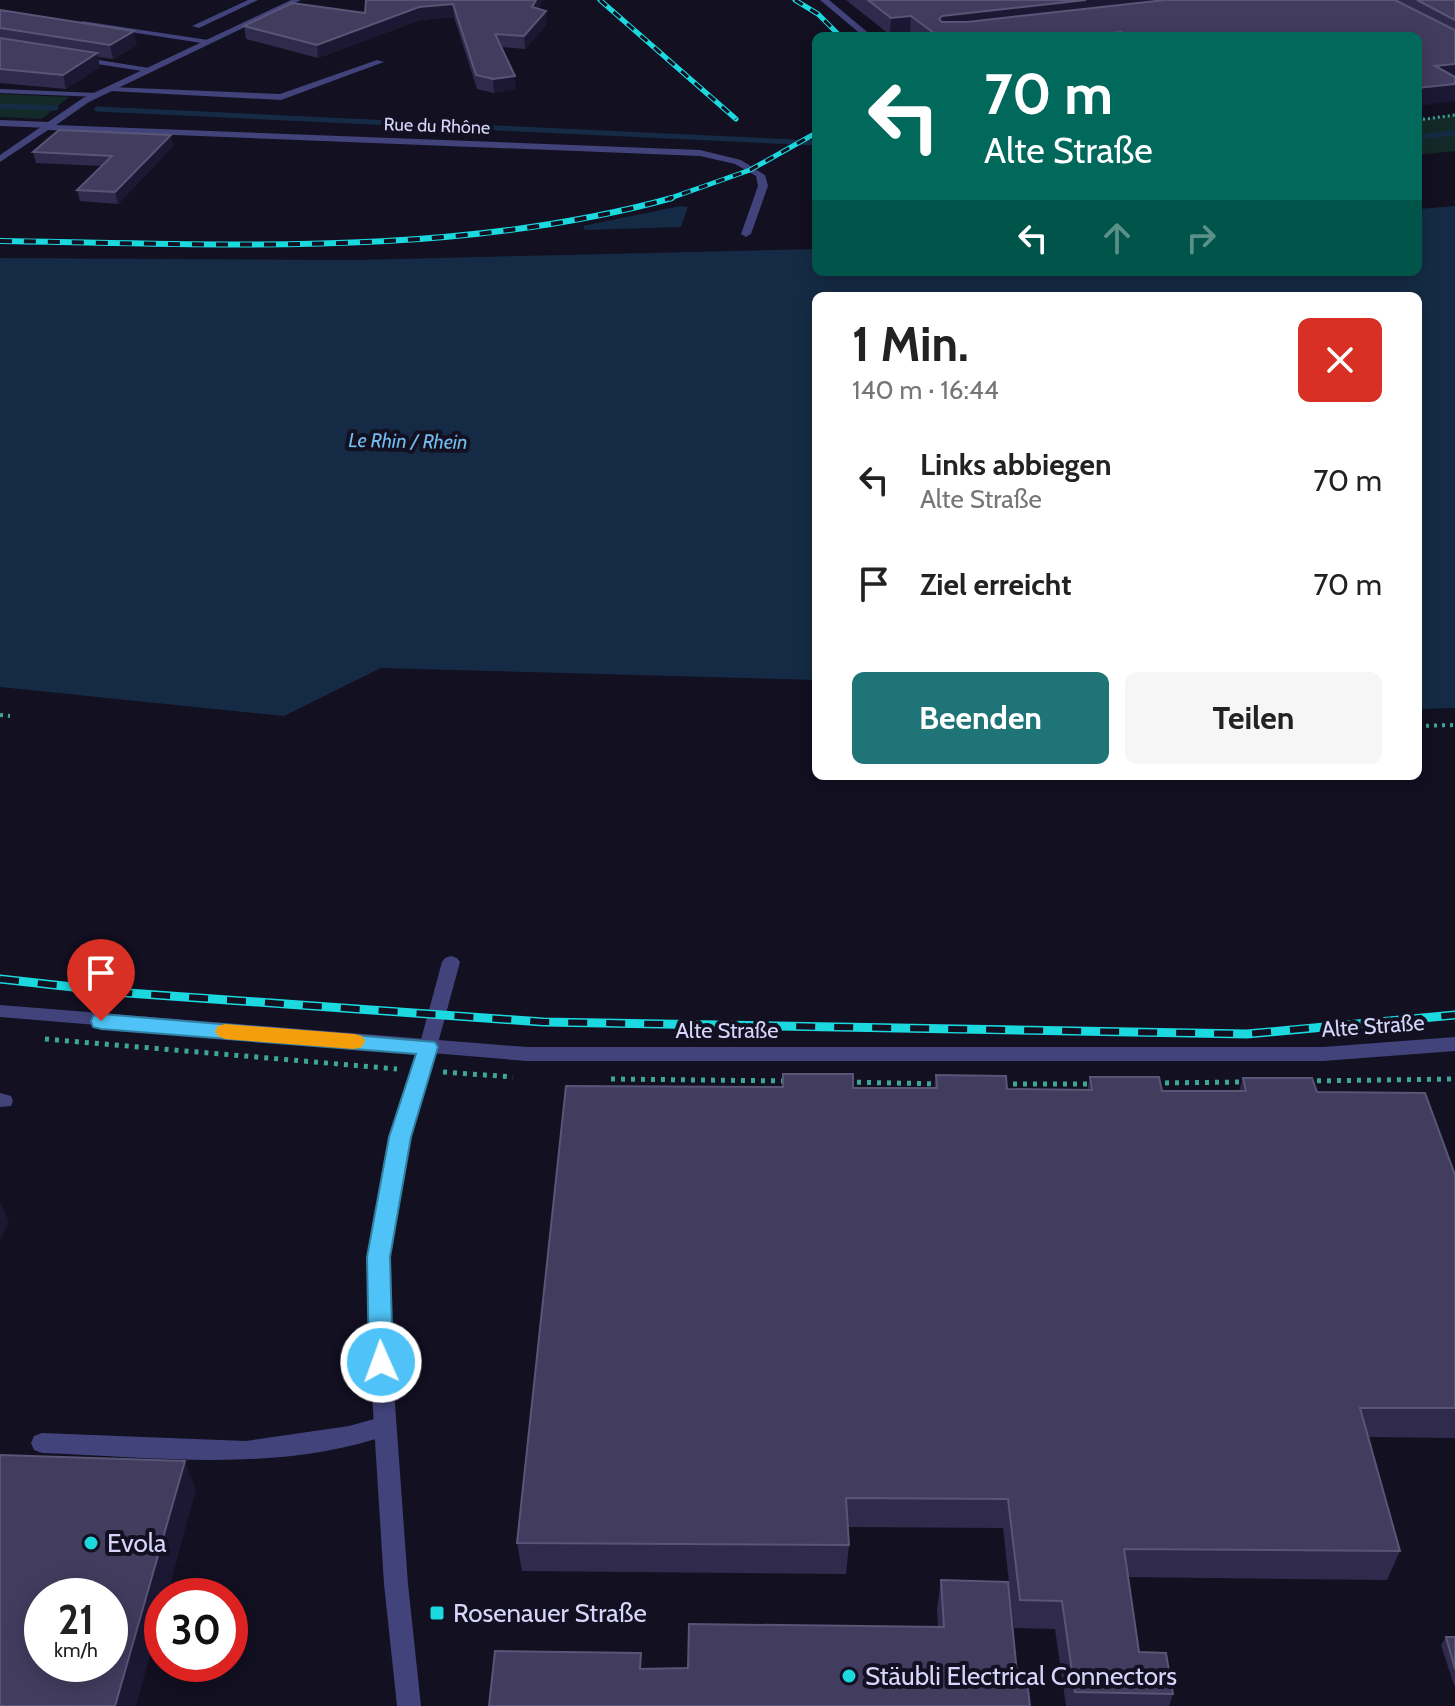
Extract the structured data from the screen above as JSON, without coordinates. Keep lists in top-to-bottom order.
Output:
{
  "streets": {
    "street": ["Rue du Rhône", "Alte Straße"]
  },
  "water": ["Le Rhin / Rhein"],
  "places": {
    "other": ["Evola", "Stäubli Electrical Connectors"],
    "transit": ["Rosenauer Straße"]
  },
  "page": {
    "turn": ["70 m", "Alte Straße"],
    "heading": ["1 Min.", "140 m · 16:44"],
    "list": [
      {
        "name": "Links abbiegen",
        "note": "Alte Straße",
        "value": "70 m"
      },
      {
        "name": "Ziel erreicht",
        "value": "70 m"
      }
    ],
    "buttons": ["Beenden", "Teilen"],
    "speed": "21 km/h",
    "limit": "30"
  }
}
